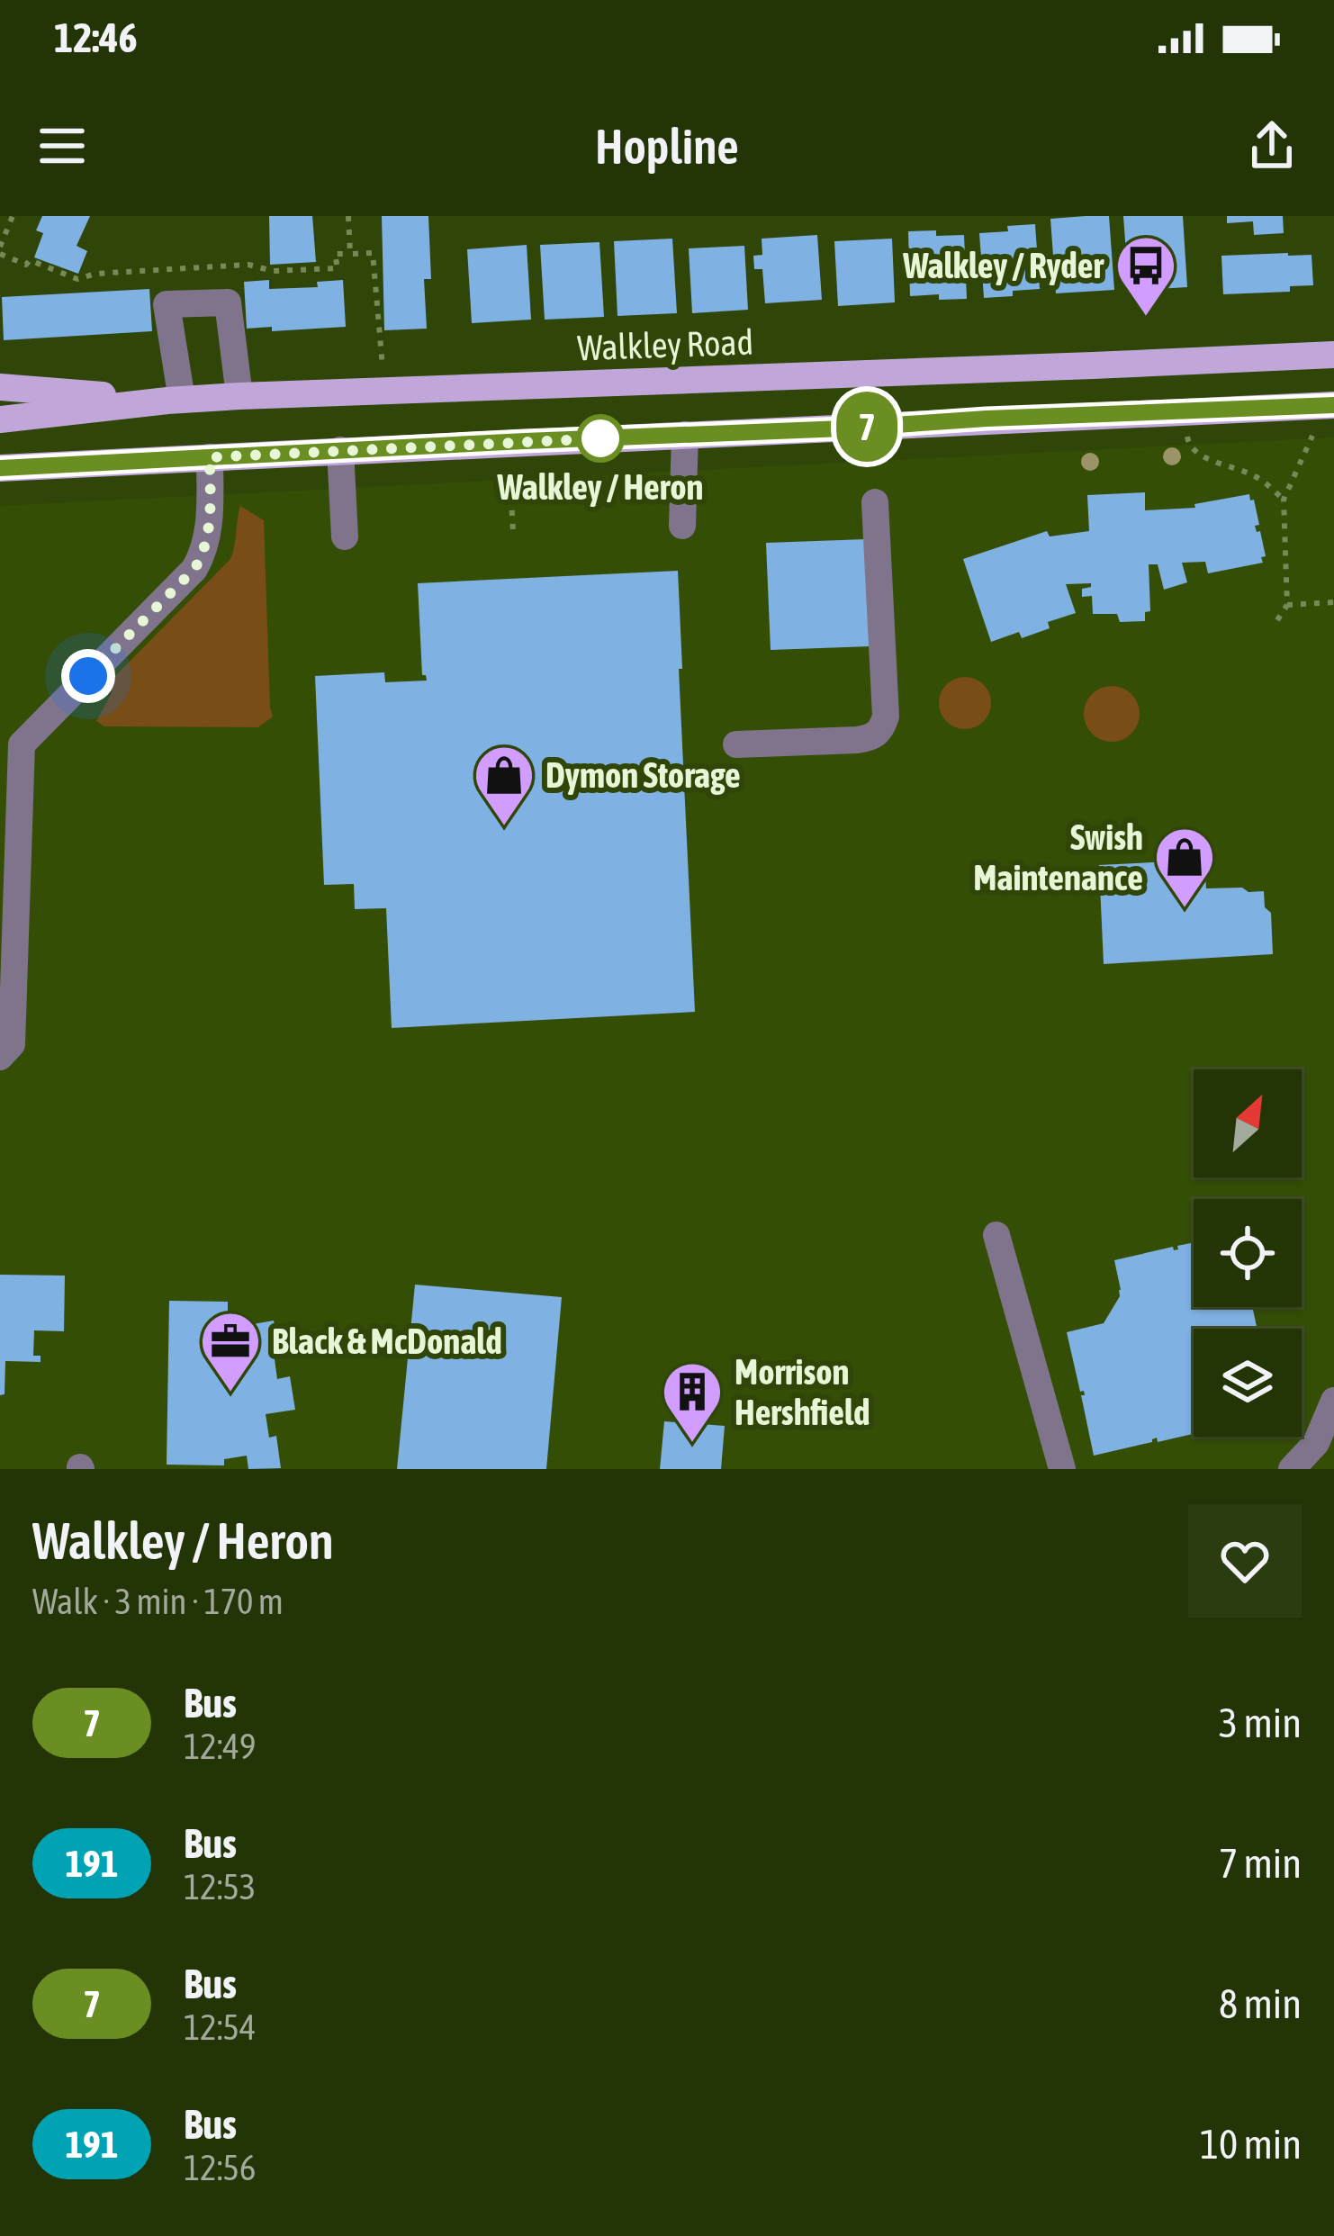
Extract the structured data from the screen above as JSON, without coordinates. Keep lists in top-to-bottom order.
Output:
{
  "streets": {
    "main road": ["Walkley Road"]
  },
  "places": {
    "bus stop": ["Walkley / Ryder"],
    "other": ["Walkley / Heron"],
    "shop": ["Dymon Storage", "Swish Maintenance"],
    "office": ["Black & McDonald"],
    "building": ["Morrison Hershfield"]
  },
  "lines": ["bus line 7"],
  "north": "top right",
  "page": {
    "status": "12:46",
    "header": "Hopline",
    "on_map": "7",
    "heading": ["Walkley / Heron", "Walk · 3 min · 170 m"],
    "list": [
      {
        "mark": "7",
        "name": "Bus",
        "note": "12:49",
        "value": "3 min"
      },
      {
        "mark": "191",
        "name": "Bus",
        "note": "12:53",
        "value": "7 min"
      },
      {
        "mark": "7",
        "name": "Bus",
        "note": "12:54",
        "value": "8 min"
      },
      {
        "mark": "191",
        "name": "Bus",
        "note": "12:56",
        "value": "10 min"
      }
    ]
  }
}
